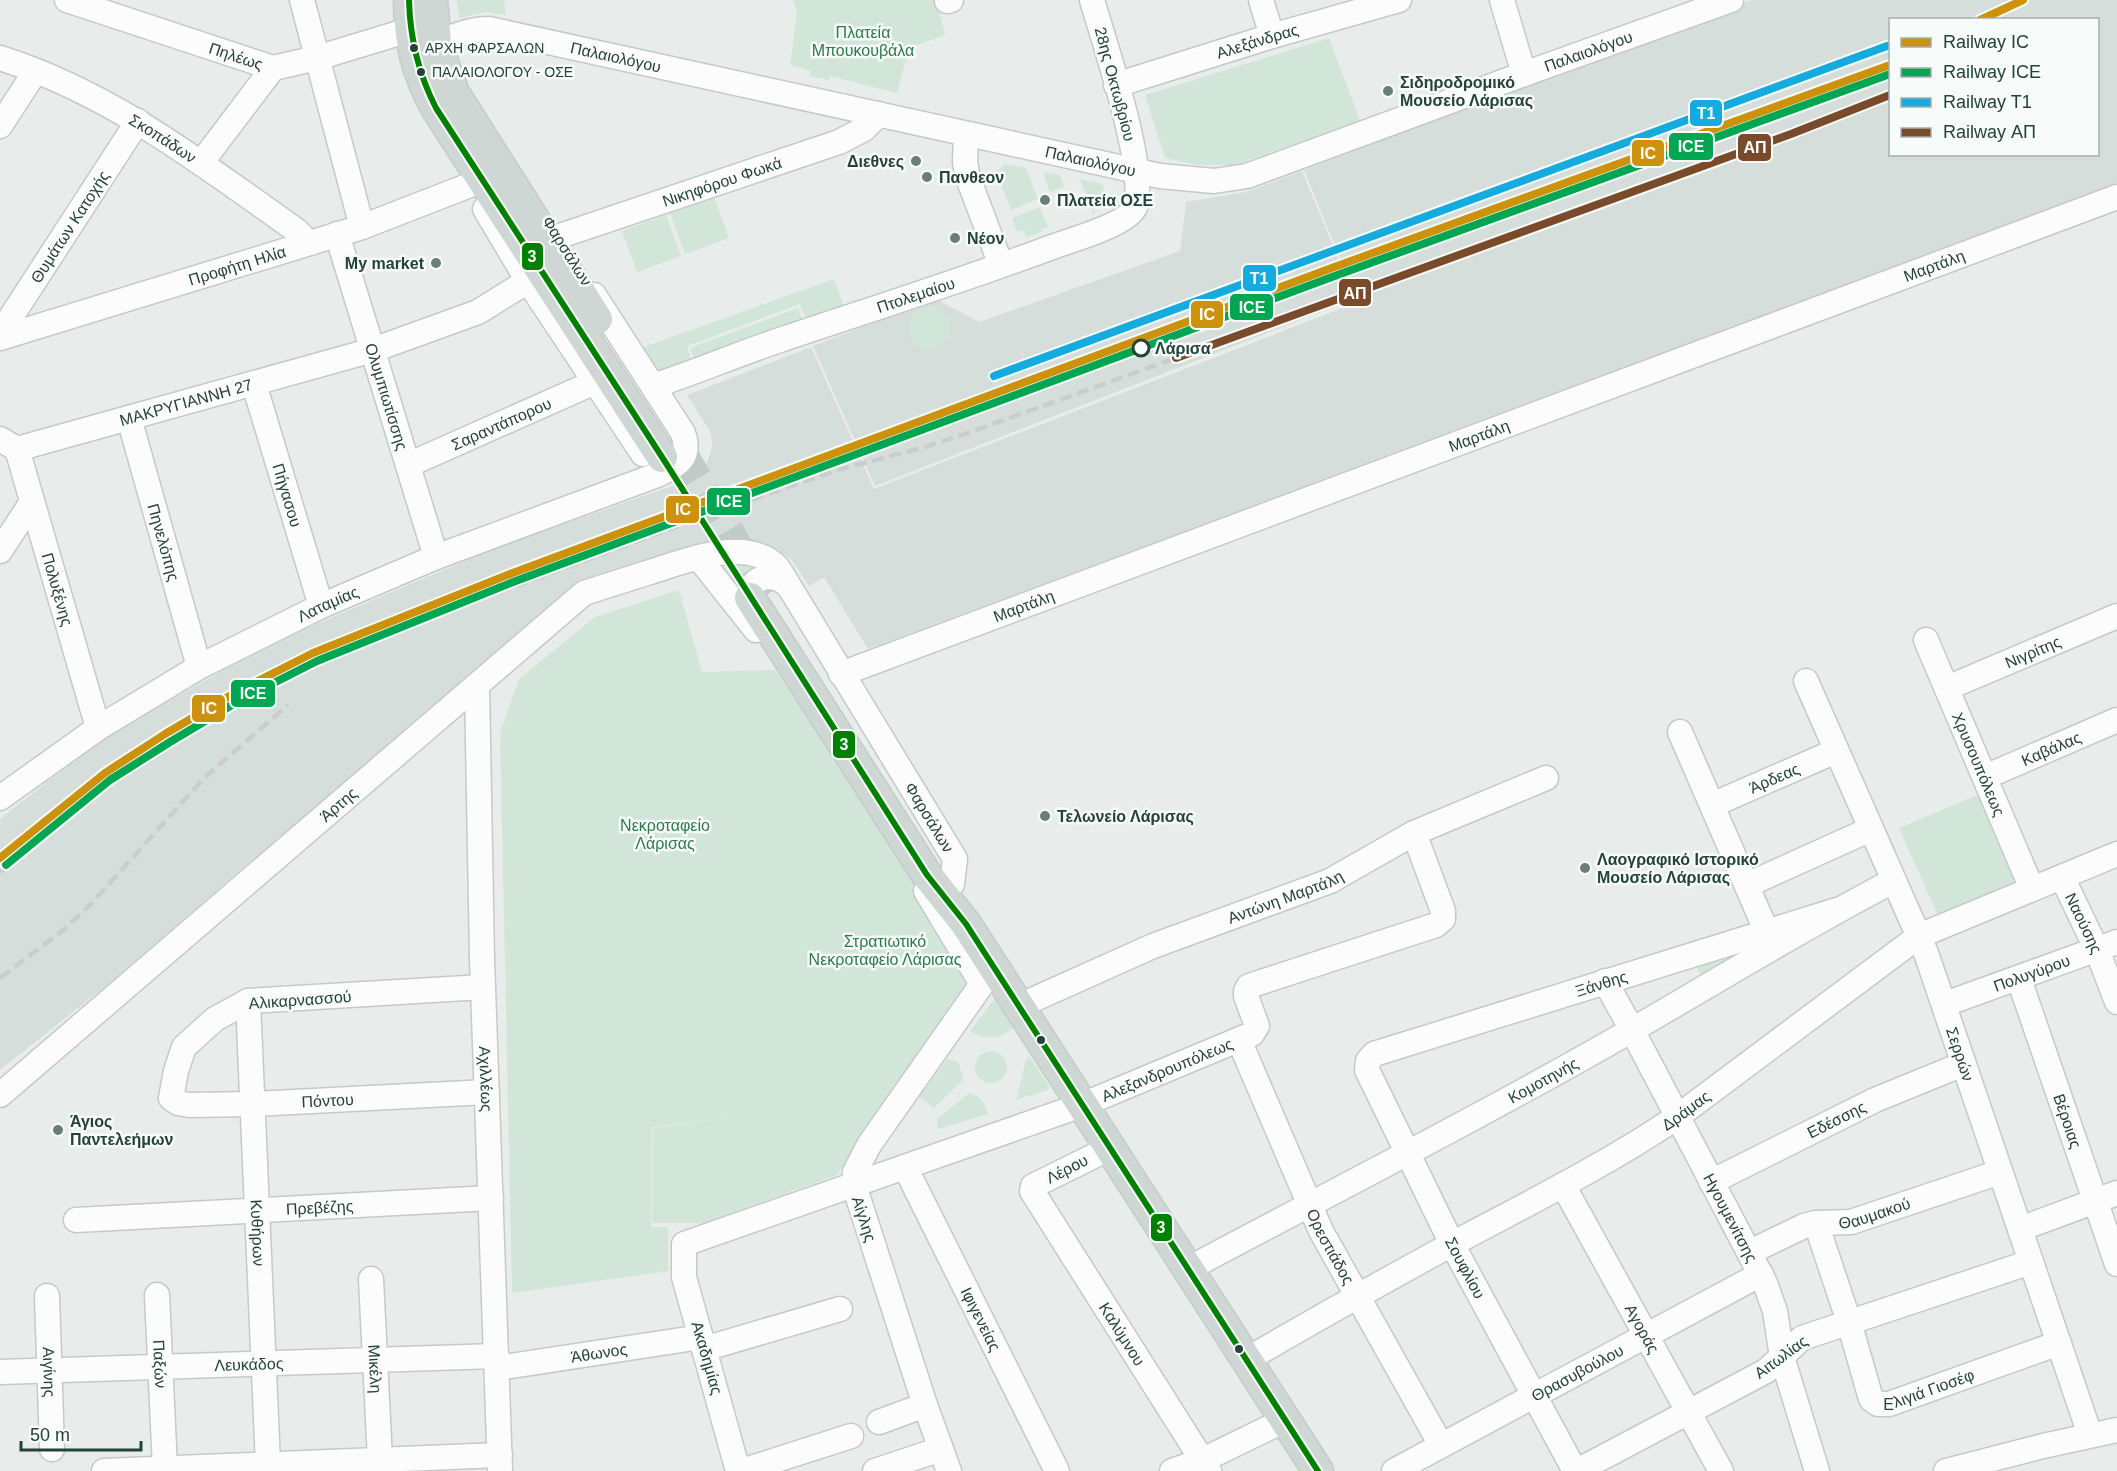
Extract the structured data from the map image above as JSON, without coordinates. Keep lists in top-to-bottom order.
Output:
{
  "streets": {
    "main road": ["Φαρσάλων"],
    "street": [
      "Αλεξάνδρας",
      "Παλαιολόγου",
      "Πηλέως",
      "28ης Οκτωβρίου",
      "Σκοπάδων",
      "Νικηφόρου Φωκά",
      "Θυμάτων Κατοχής",
      "Προφήτη Ηλία",
      "Μαρτάλη",
      "Πτολεμαίου",
      "Ολυμπιωτίσσης",
      "ΜΑΚΡΥΓΙΑΝΝΗ 27",
      "Σαραντάπορου",
      "Πήγασου",
      "Πηνελόπης",
      "Πολυξένης",
      "Λαταμίας",
      "Νιγρίτης",
      "Καβάλας",
      "Χρυσουπόλεως",
      "Άρδεας",
      "Άρτης",
      "Αντώνη Μαρτάλη",
      "Ναούσης",
      "Πολυγύρου",
      "Ξάνθης",
      "Αλικαρνασσού",
      "Σερρών",
      "Αλεξανδρουπόλεως",
      "Αχιλλέως",
      "Κομοτηνής",
      "Πόντου",
      "Δράμας",
      "Εδέσσης",
      "Βέροιας",
      "Λέρου",
      "Πρεβέζης",
      "Θαυμακού",
      "Ηγουμενίτσης",
      "Αίγλης",
      "Κυθήρων",
      "Ορεστιάδος",
      "Σουφλίου",
      "Ιφιγενείας",
      "Αγοράς",
      "Καλύμνου",
      "Άθωνος",
      "Αιτωλίας",
      "Ακαδημίας",
      "Παξών",
      "Λευκάδος",
      "Μικέλη",
      "Αιγίνης",
      "Θρασυβούλου",
      "Ελιγιά Γιοσέφ"
    ]
  },
  "crossings": [
    ["Αλεξάνδρας", "28ης Οκτωβρίου"],
    ["Παλαιολόγου", "Πηλέως"],
    ["Παλαιολόγου", "28ης Οκτωβρίου"],
    ["Παλαιολόγου", "Νικηφόρου Φωκά"],
    ["Παλαιολόγου", "Φαρσάλων"],
    ["Παλαιολόγου", "Πτολεμαίου"],
    ["Πηλέως", "Φαρσάλων"],
    ["28ης Οκτωβρίου", "Πτολεμαίου"],
    ["Σκοπάδων", "Θυμάτων Κατοχής"],
    ["Σκοπάδων", "Προφήτη Ηλία"],
    ["Νικηφόρου Φωκά", "Φαρσάλων"],
    ["Θυμάτων Κατοχής", "Προφήτη Ηλία"],
    ["Φαρσάλων", "Προφήτη Ηλία"],
    ["Φαρσάλων", "Μαρτάλη"],
    ["Φαρσάλων", "Πτολεμαίου"],
    ["Φαρσάλων", "Σαραντάπορου"],
    ["Φαρσάλων", "Λαταμίας"],
    ["Φαρσάλων", "Άρτης"],
    ["Προφήτη Ηλία", "Ολυμπιωτίσσης"],
    ["Ολυμπιωτίσσης", "ΜΑΚΡΥΓΙΑΝΝΗ 27"],
    ["Ολυμπιωτίσσης", "Σαραντάπορου"],
    ["Ολυμπιωτίσσης", "Λαταμίας"],
    ["ΜΑΚΡΥΓΙΑΝΝΗ 27", "Πήγασου"],
    ["ΜΑΚΡΥΓΙΑΝΝΗ 27", "Πηνελόπης"],
    ["ΜΑΚΡΥΓΙΑΝΝΗ 27", "Πολυξένης"],
    ["Πήγασου", "Λαταμίας"],
    ["Πηνελόπης", "Λαταμίας"],
    ["Πολυξένης", "Λαταμίας"],
    ["Νιγρίτης", "Χρυσουπόλεως"],
    ["Καβάλας", "Χρυσουπόλεως"],
    ["Χρυσουπόλεως", "Δράμας"],
    ["Άρδεας", "Σερρών"],
    ["Άρτης", "Αχιλλέως"],
    ["Αντώνη Μαρτάλη", "Αλεξανδρουπόλεως"],
    ["Ναούσης", "Πολυγύρου"],
    ["Ναούσης", "Δράμας"],
    ["Πολυγύρου", "Σερρών"],
    ["Πολυγύρου", "Βέροιας"],
    ["Ξάνθης", "Κομοτηνής"],
    ["Ξάνθης", "Ηγουμενίτσης"],
    ["Ξάνθης", "Σουφλίου"],
    ["Αλικαρνασσού", "Αχιλλέως"],
    ["Αλικαρνασσού", "Πόντου"],
    ["Αλικαρνασσού", "Κυθήρων"],
    ["Σερρών", "Κομοτηνής"],
    ["Σερρών", "Δράμας"],
    ["Σερρών", "Εδέσσης"],
    ["Σερρών", "Θαυμακού"],
    ["Σερρών", "Αιτωλίας"],
    ["Σερρών", "Ελιγιά Γιοσέφ"],
    ["Αλεξανδρουπόλεως", "Αίγλης"],
    ["Αλεξανδρουπόλεως", "Ορεστιάδος"],
    ["Αλεξανδρουπόλεως", "Ιφιγενείας"],
    ["Αλεξανδρουπόλεως", "Ακαδημίας"],
    ["Αχιλλέως", "Πόντου"],
    ["Αχιλλέως", "Πρεβέζης"],
    ["Αχιλλέως", "Άθωνος"],
    ["Αχιλλέως", "Λευκάδος"],
    ["Κομοτηνής", "Ηγουμενίτσης"],
    ["Κομοτηνής", "Ορεστιάδος"],
    ["Κομοτηνής", "Σουφλίου"],
    ["Πόντου", "Κυθήρων"],
    ["Δράμας", "Ηγουμενίτσης"],
    ["Δράμας", "Ορεστιάδος"],
    ["Δράμας", "Σουφλίου"],
    ["Δράμας", "Αγοράς"],
    ["Εδέσσης", "Ηγουμενίτσης"],
    ["Λέρου", "Καλύμνου"],
    ["Πρεβέζης", "Κυθήρων"],
    ["Θαυμακού", "Ηγουμενίτσης"],
    ["Θαυμακού", "Ελιγιά Γιοσέφ"],
    ["Ηγουμενίτσης", "Αιτωλίας"],
    ["Ηγουμενίτσης", "Θρασυβούλου"],
    ["Κυθήρων", "Λευκάδος"],
    ["Ορεστιάδος", "Θρασυβούλου"],
    ["Σουφλίου", "Αιτωλίας"],
    ["Σουφλίου", "Θρασυβούλου"],
    ["Αγοράς", "Αιτωλίας"],
    ["Αγοράς", "Θρασυβούλου"],
    ["Άθωνος", "Ακαδημίας"],
    ["Άθωνος", "Λευκάδος"],
    ["Αιτωλίας", "Ελιγιά Γιοσέφ"],
    ["Παξών", "Λευκάδος"],
    ["Λευκάδος", "Μικέλη"],
    ["Λευκάδος", "Αιγίνης"]
  ],
  "parks": ["Πλατεία Μπουκουβάλα", "Νεκροταφείο Λάρισας", "Στρατιωτικό Νεκροταφείο Λάρισας"],
  "places": [
    "ΑΡΧΗ ΦΑΡΣΑΛΩΝ",
    "ΠΑΛΑΙΟΛΟΓΟΥ - ΟΣΕ",
    "Σιδηροδρομικό Μουσείο Λάρισας",
    "Διεθνες",
    "Πανθεον",
    "Πλατεία ΟΣΕ",
    "Νέον",
    "My market",
    "Λάρισα",
    "Τελωνείο Λάρισας",
    "Λαογραφικό Ιστορικό Μουσείο Λάρισας",
    "Άγιος Παντελεήμων"
  ],
  "lines": [
    "rail line IC",
    "transit line 3",
    "rail line T1",
    "rail line ICE",
    "rail line ΑΠ"
  ],
  "legend": [
    "Railway IC",
    "Railway ICE",
    "Railway T1",
    "Railway ΑΠ"
  ],
  "scale_bar": "50 m"
}
